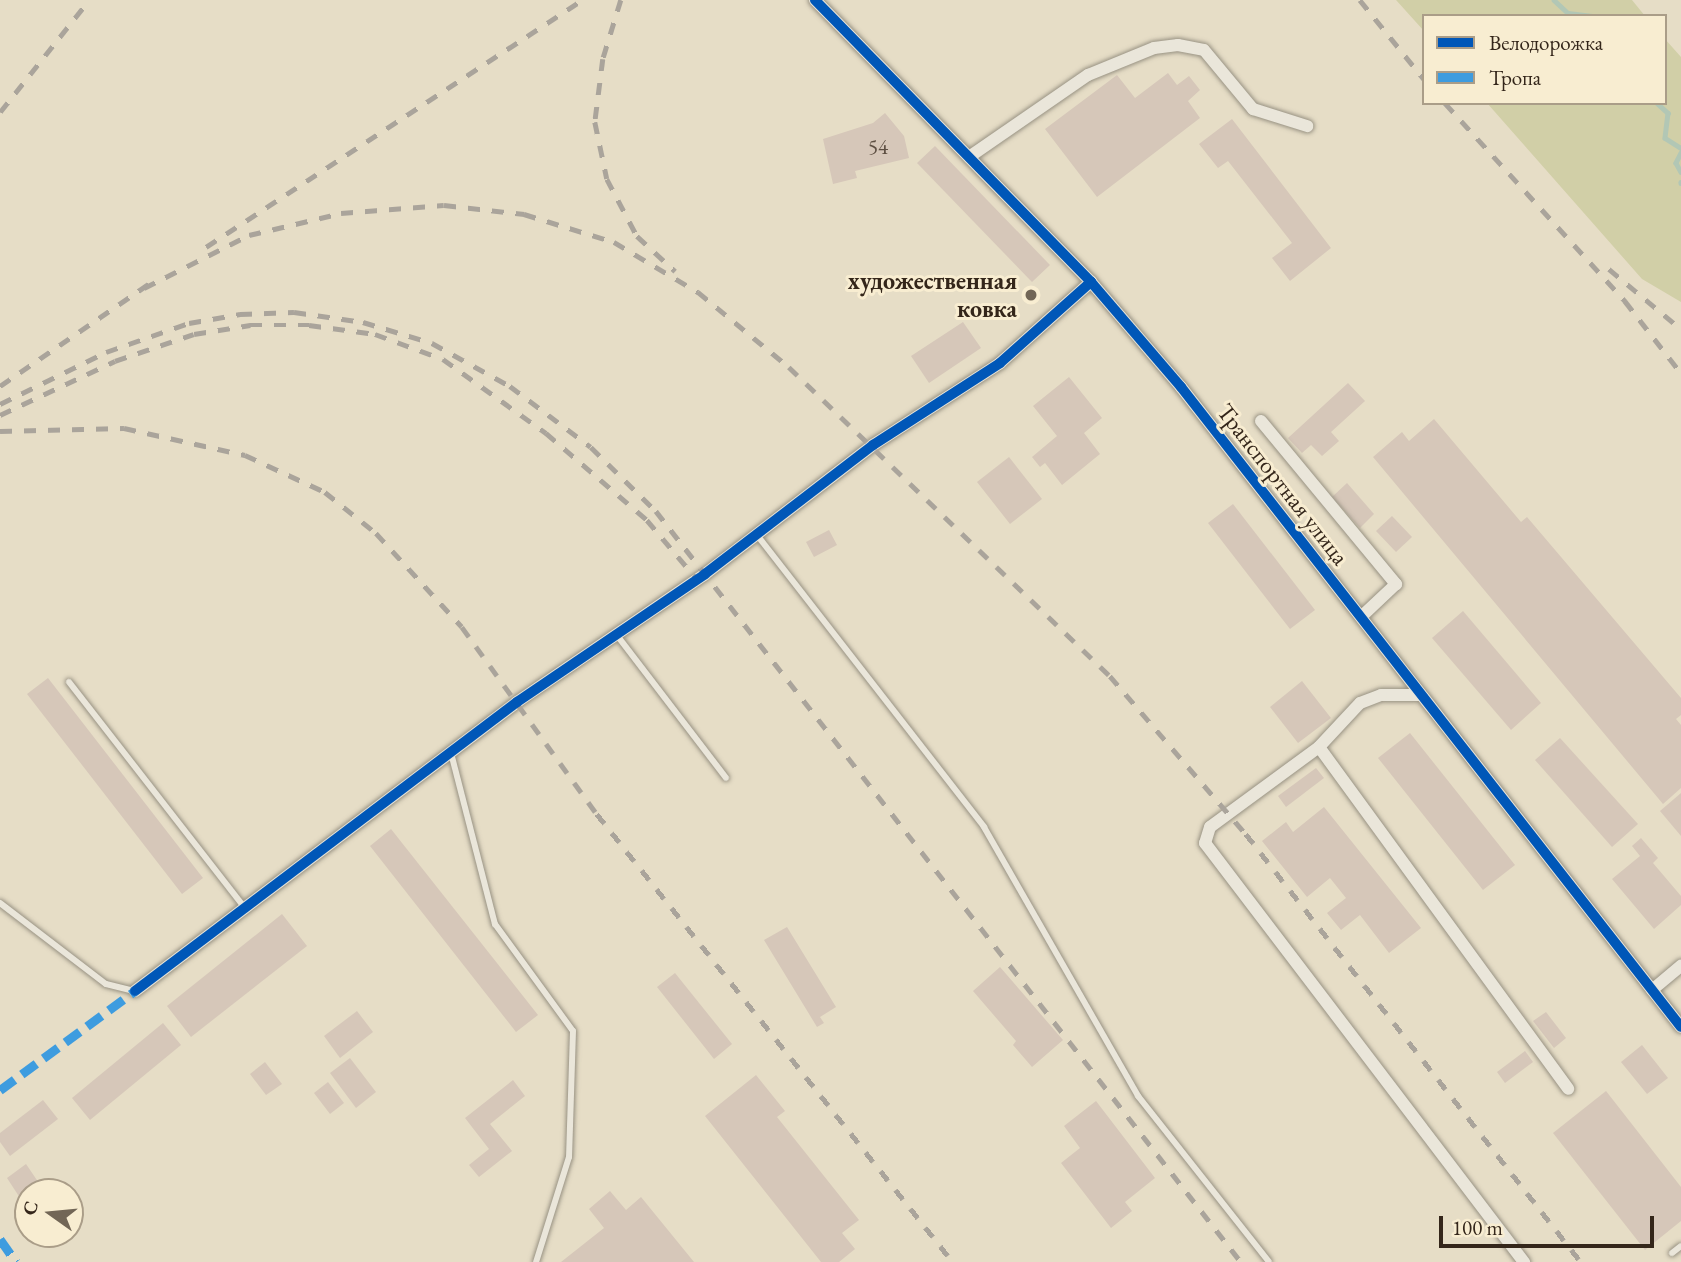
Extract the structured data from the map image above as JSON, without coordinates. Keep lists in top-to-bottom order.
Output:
{
  "streets": {
    "street": ["Транспортная улица"]
  },
  "places": ["художественная ковка"],
  "house_numbers": ["54"],
  "legend": ["Велодорожка", "Тропа"],
  "scale_bar": "100 m",
  "north": "left"
}
